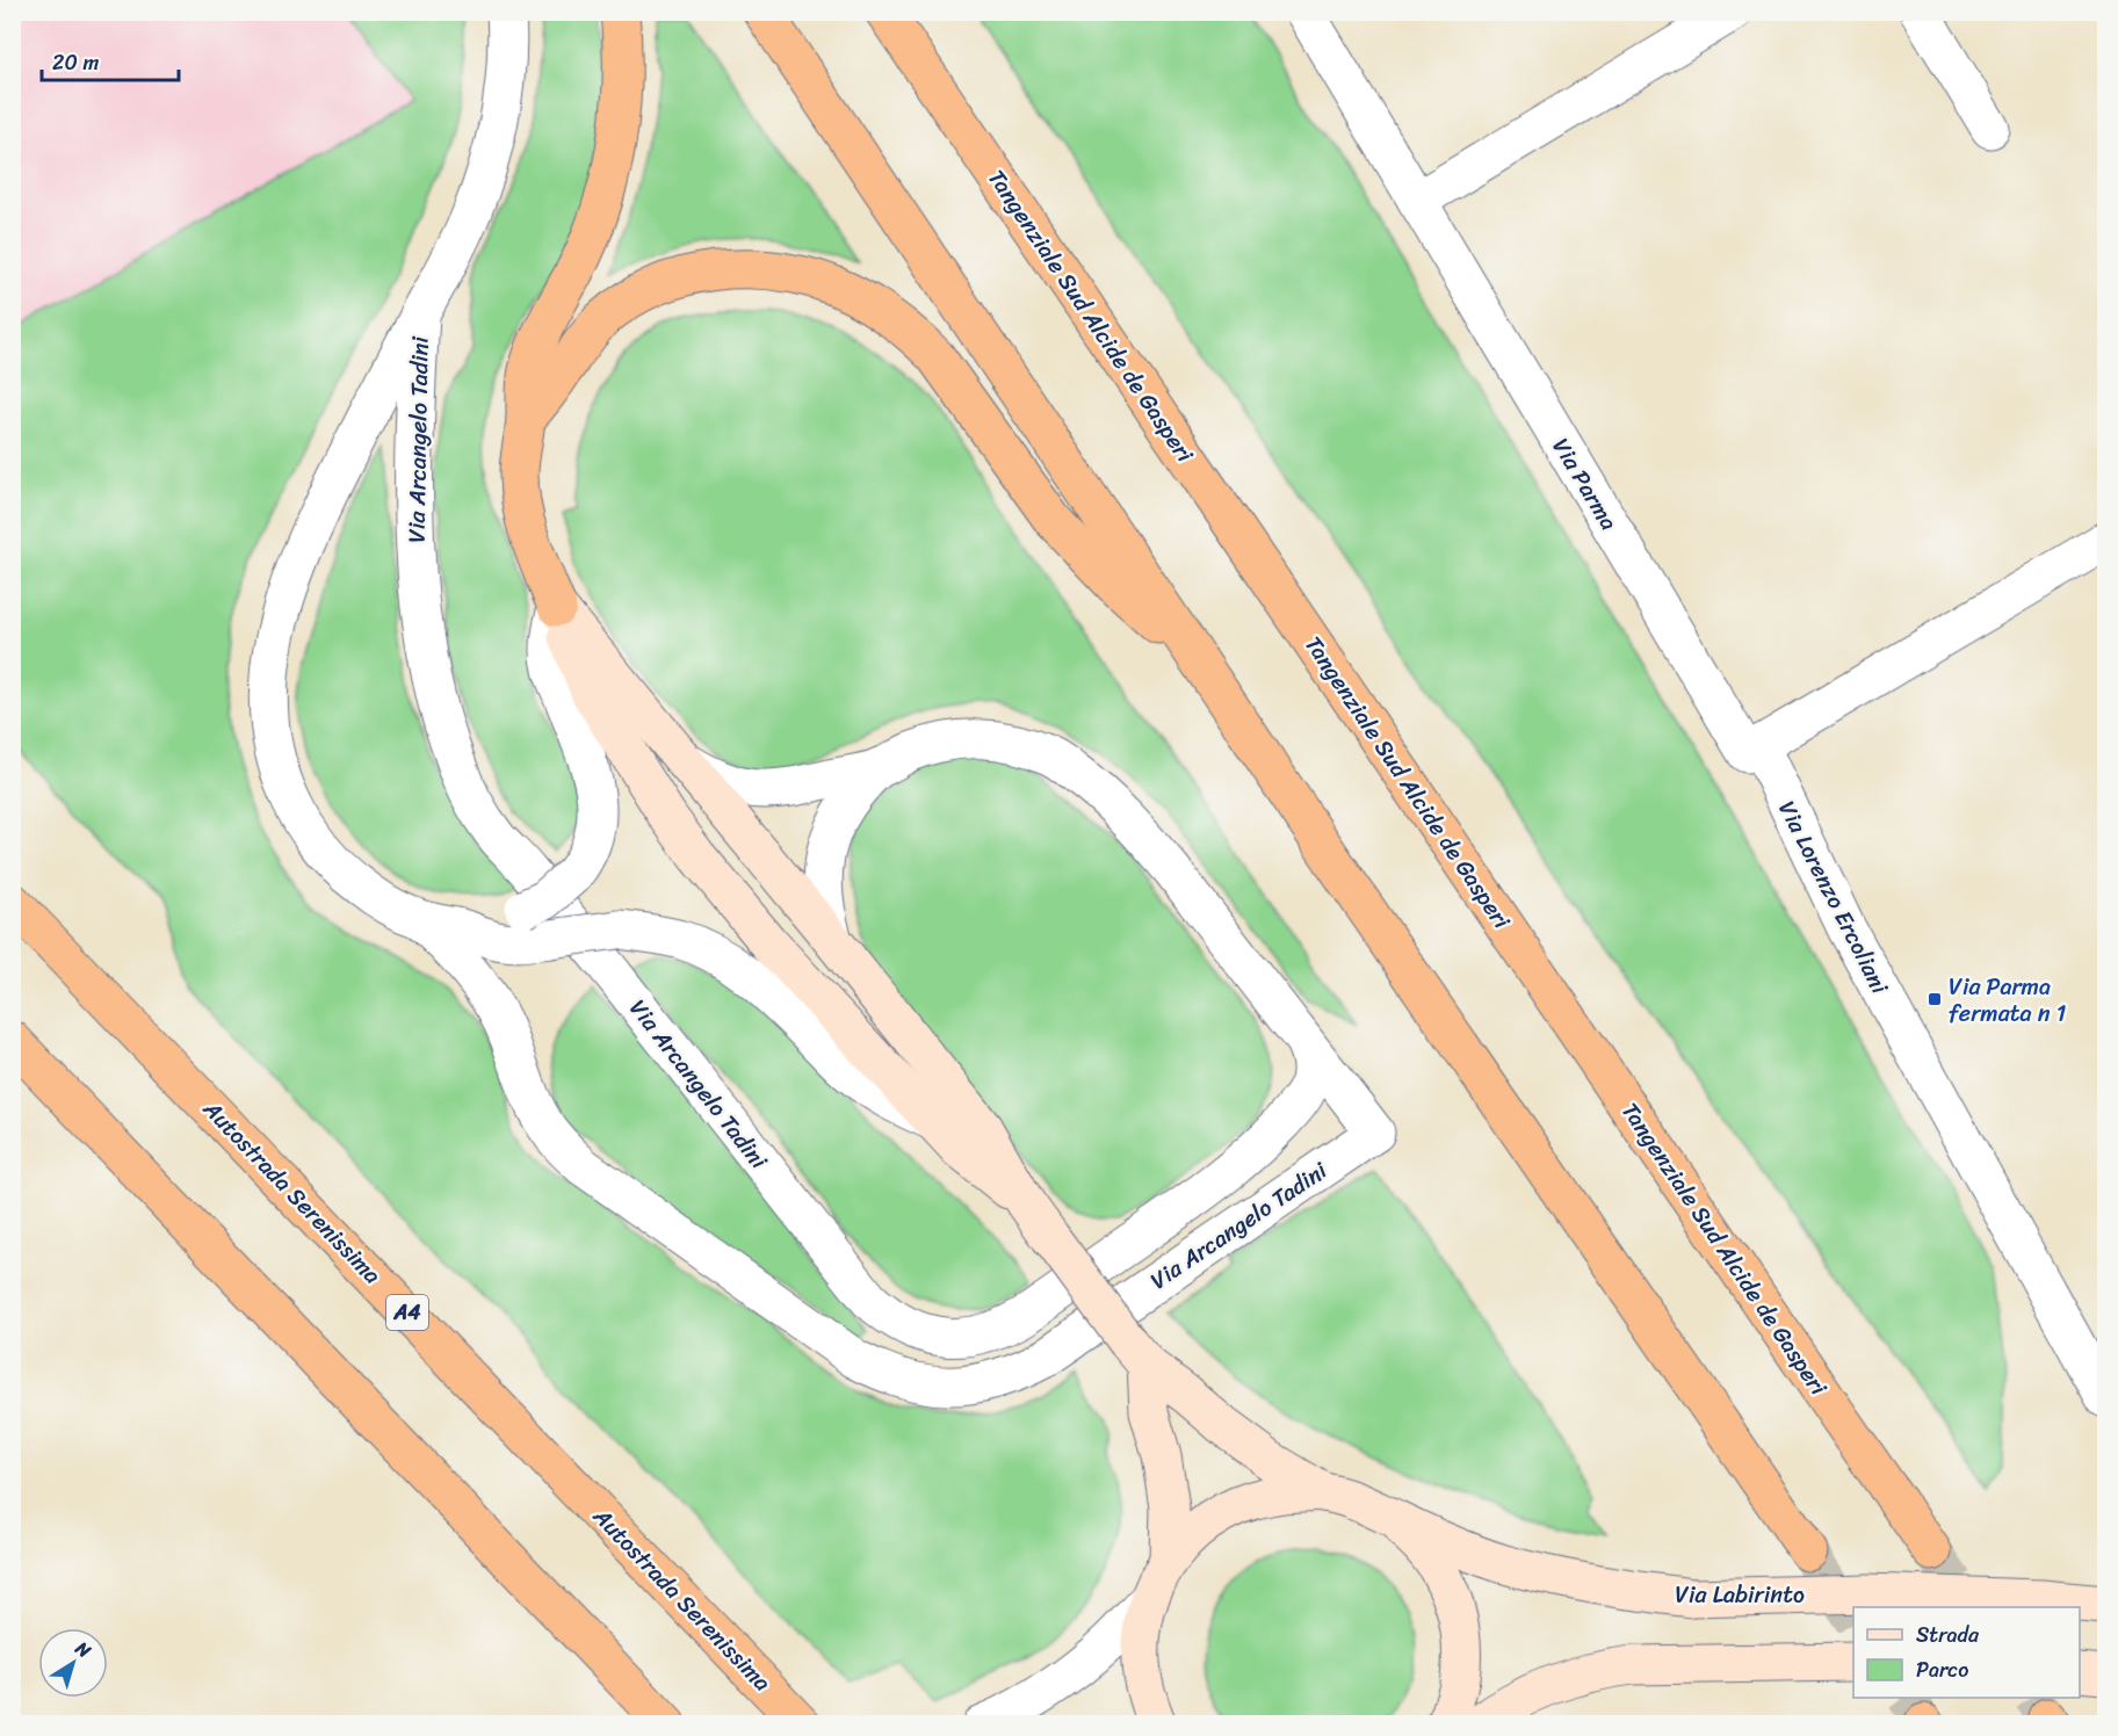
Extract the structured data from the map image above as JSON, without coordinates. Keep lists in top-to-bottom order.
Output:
{
  "streets": {
    "highway": ["Tangenziale Sud Alcide de Gasperi", "Autostrada Serenissima", "A4"],
    "main road": ["Via Labirinto"],
    "street": ["Via Arcangelo Tadini", "Via Parma", "Via Lorenzo Ercoliani"]
  },
  "crossings": [
    ["Via Parma", "Via Lorenzo Ercoliani"]
  ],
  "places": {
    "transit": ["Via Parma fermata n 1"]
  },
  "legend": ["Strada", "Parco"],
  "scale_bar": "20 m",
  "north": "top right"
}
